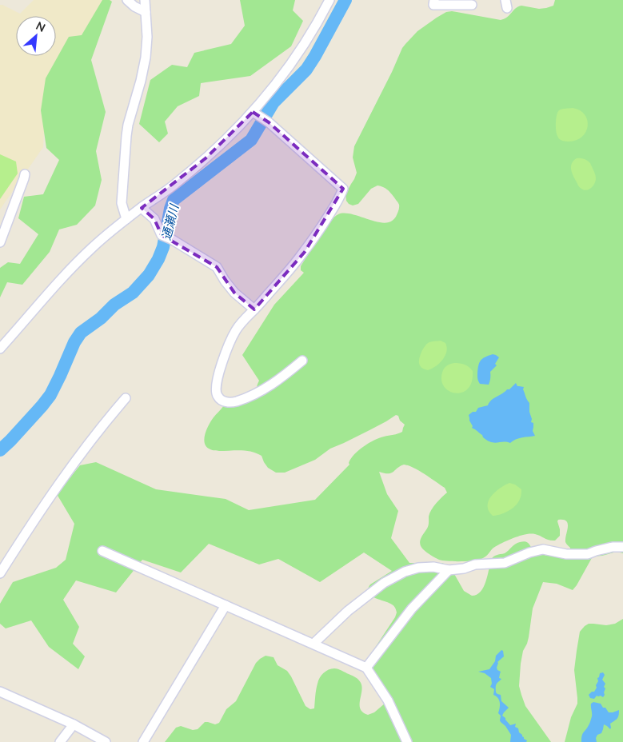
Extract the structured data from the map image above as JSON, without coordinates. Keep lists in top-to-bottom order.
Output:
{
  "water": ["通瀬川"],
  "north": "top right"
}
